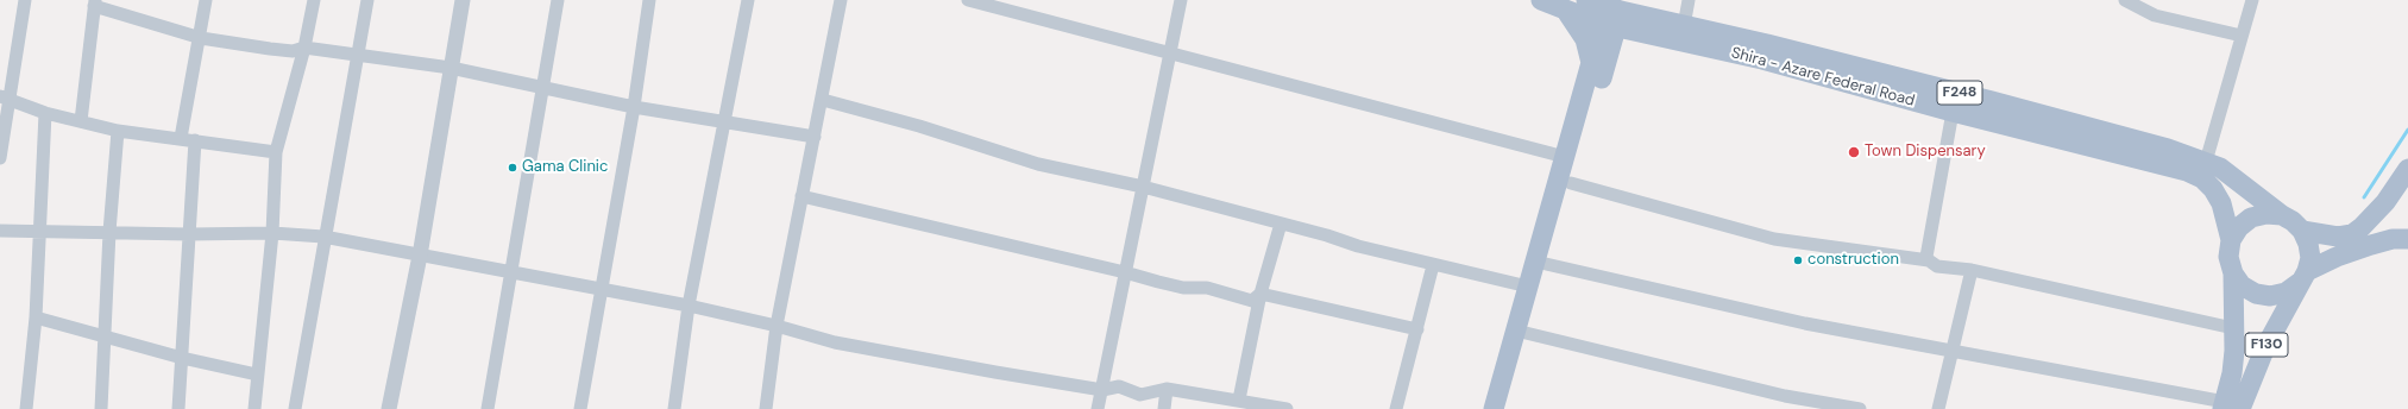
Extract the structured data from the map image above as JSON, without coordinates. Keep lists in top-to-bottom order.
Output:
{
  "streets": {
    "main road": ["Shira - Azare Federal Road", "F248", "F130"]
  },
  "crossings": [
    ["Shira - Azare Federal Road", "F130"]
  ],
  "places": ["Town Dispensary", "Gama Clinic", "construction"]
}
